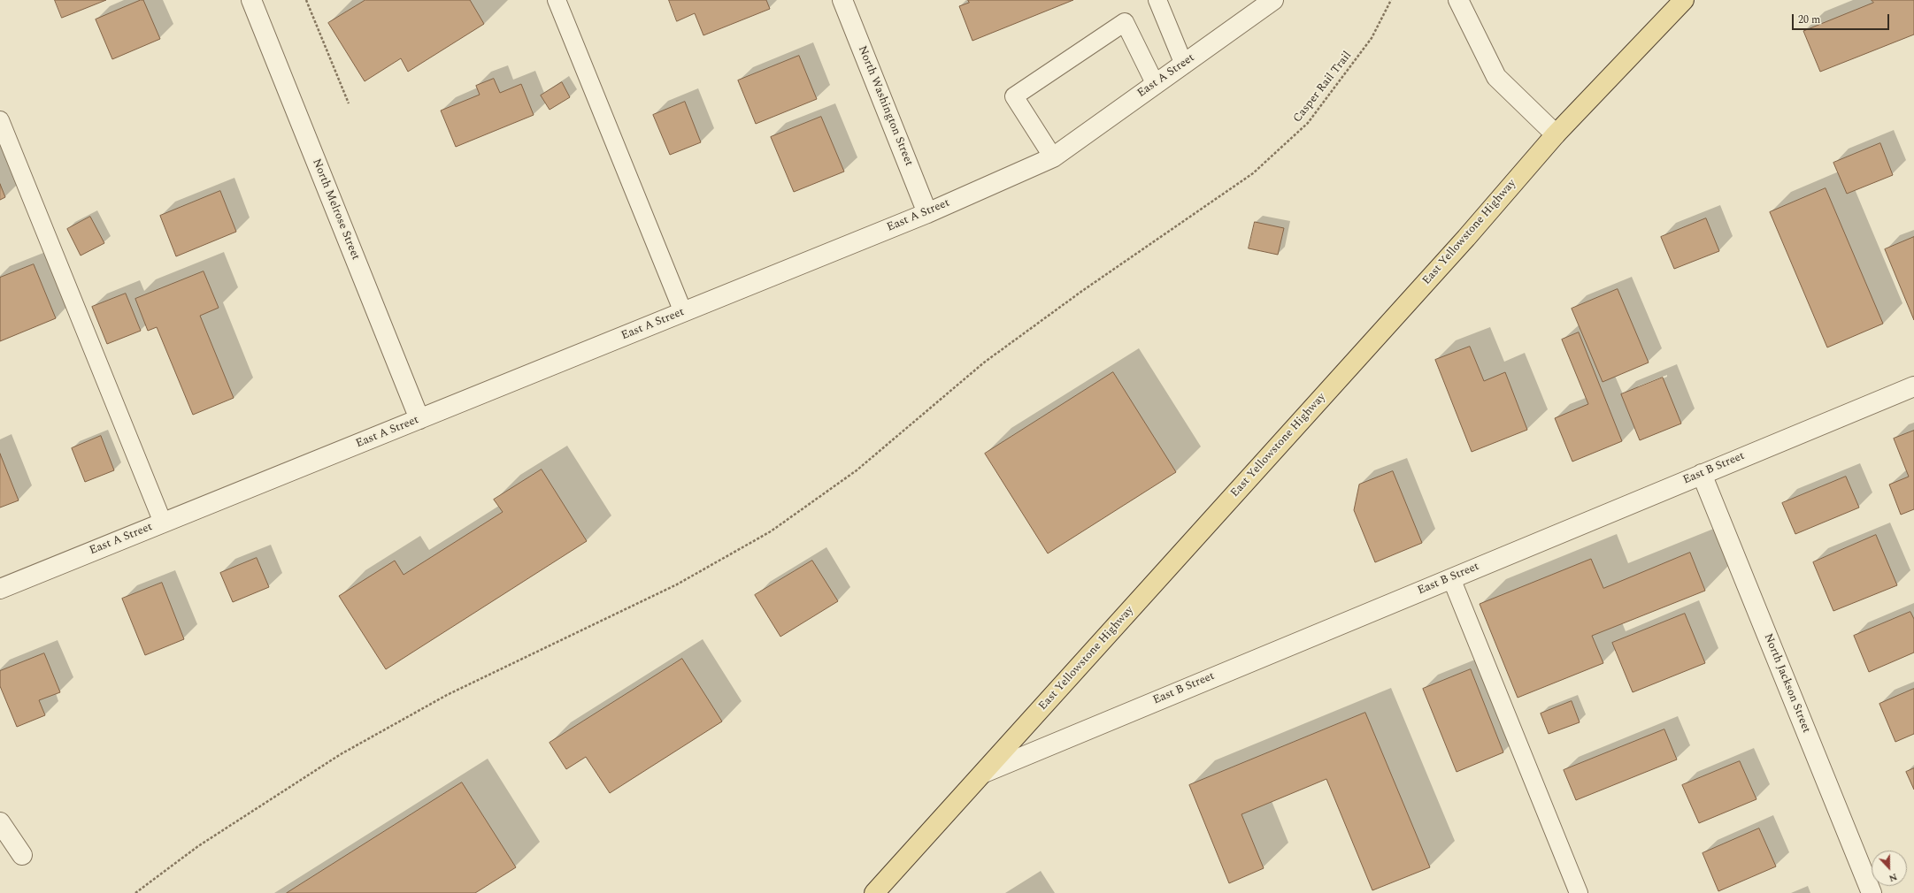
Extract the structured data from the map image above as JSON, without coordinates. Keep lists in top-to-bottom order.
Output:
{
  "streets": {
    "main road": ["East Yellowstone Highway"],
    "street": [
      "East A Street",
      "North Washington Street",
      "North Melrose Street",
      "East B Street",
      "North Jackson Street"
    ],
    "path": ["Casper Rail Trail"]
  },
  "crossings": [
    ["East A Street", "North Washington Street"],
    ["East A Street", "North Melrose Street"],
    ["East Yellowstone Highway", "East B Street"],
    ["East B Street", "North Jackson Street"]
  ],
  "scale_bar": "20 m",
  "north": "bottom"
}
